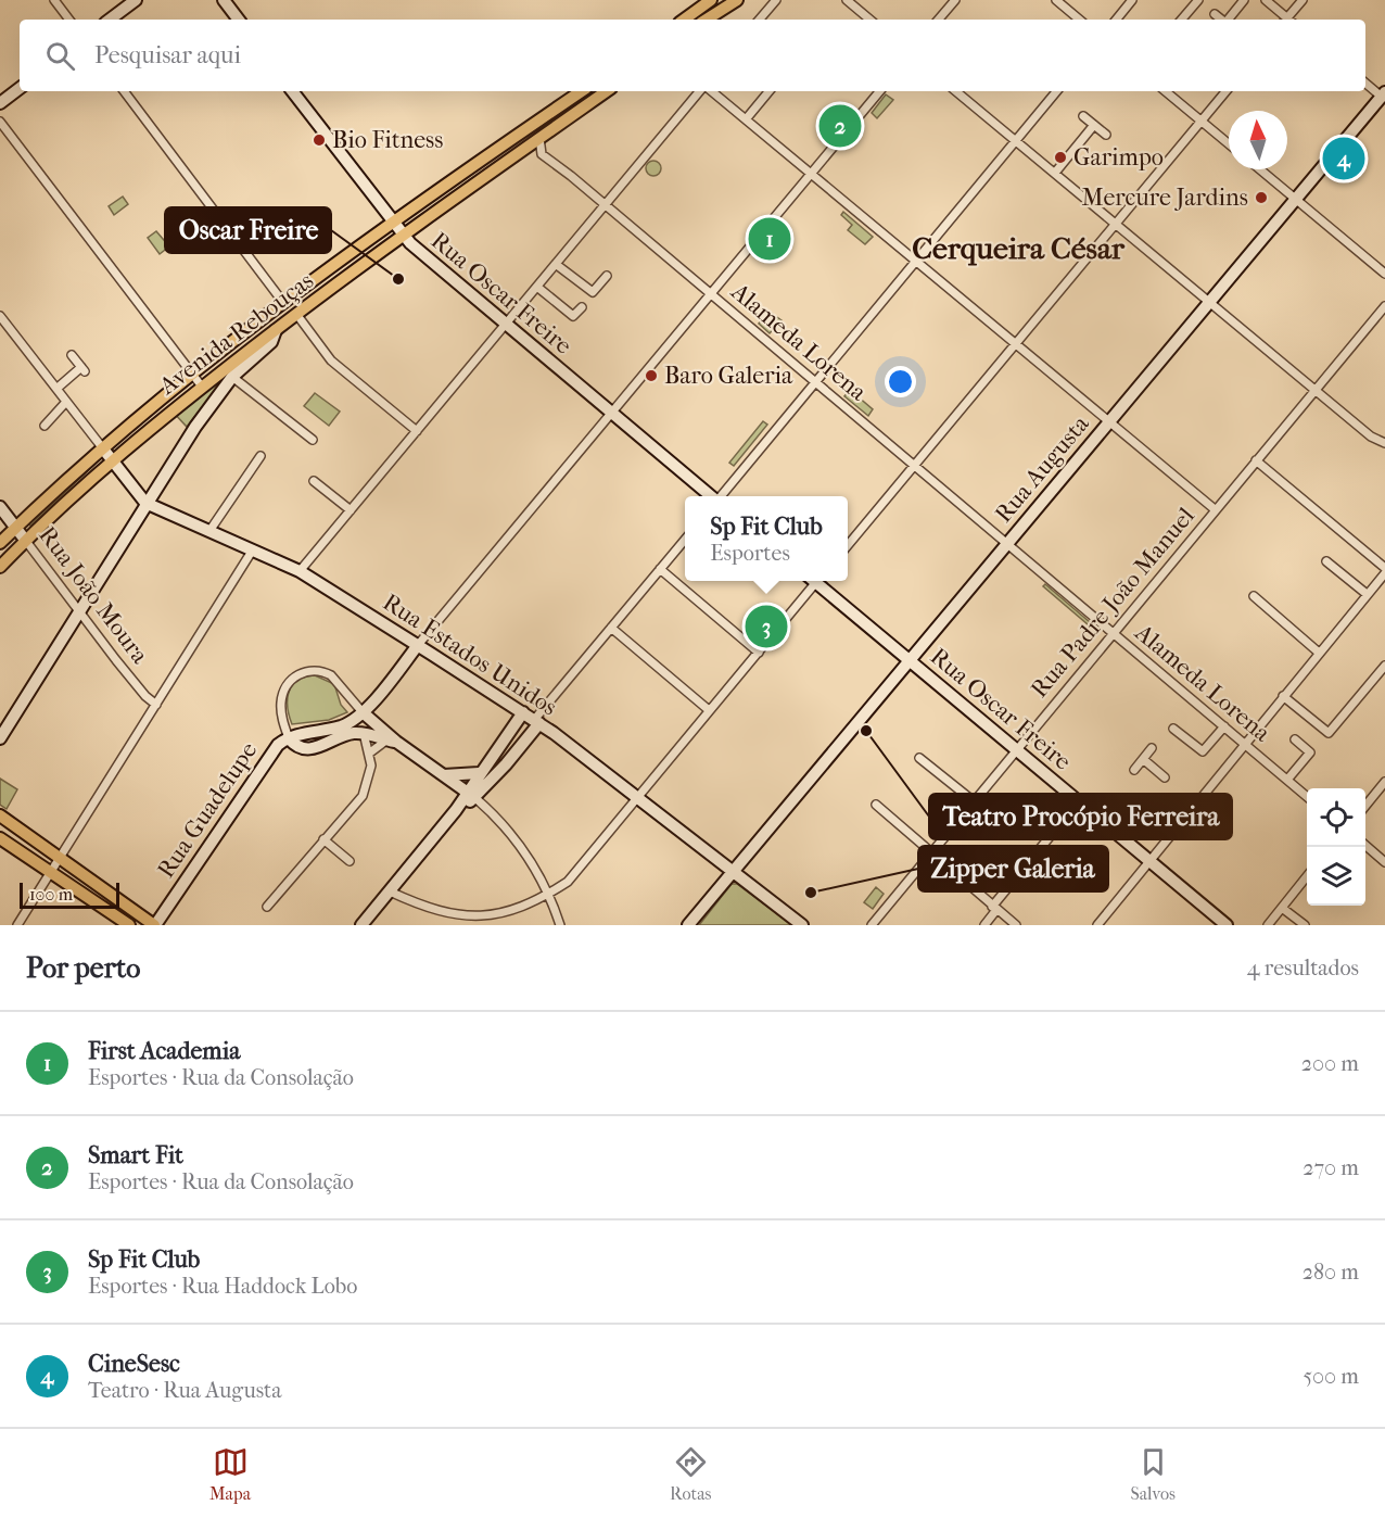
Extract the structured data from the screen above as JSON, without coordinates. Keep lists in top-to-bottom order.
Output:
{
  "streets": {
    "main road": ["Avenida Rebouças"],
    "street": [
      "Rua Oscar Freire",
      "Alameda Lorena",
      "Rua Augusta",
      "Rua João Moura",
      "Rua Padre João Manuel",
      "Rua Estados Unidos",
      "Rua Guadelupe"
    ]
  },
  "crossings": [
    ["Rua Oscar Freire", "Avenida Rebouças"],
    ["Rua Oscar Freire", "Rua Augusta"],
    ["Rua Oscar Freire", "Rua Padre João Manuel"],
    ["Avenida Rebouças", "Alameda Lorena"],
    ["Avenida Rebouças", "Rua João Moura"],
    ["Avenida Rebouças", "Rua Estados Unidos"],
    ["Alameda Lorena", "Rua Augusta"],
    ["Alameda Lorena", "Rua Padre João Manuel"],
    ["Rua Augusta", "Rua Estados Unidos"]
  ],
  "districts": ["Cerqueira César"],
  "places": [
    "Bio Fitness",
    "Garimpo",
    "Mercure Jardins",
    "Oscar Freire",
    "Baro Galeria",
    "Teatro Procópio Ferreira",
    "Zipper Galeria"
  ],
  "scale_bar": "100 m",
  "north": "top",
  "page": {
    "search": "Pesquisar aqui",
    "pins": [
      "2",
      "4",
      "1",
      "3"
    ],
    "popup": ["Sp Fit Club", "Esportes"],
    "scale": "100 m",
    "heading": ["Por perto", "4 resultados"],
    "list": [
      {
        "mark": "1",
        "name": "First Academia",
        "note": "Esportes · Rua da Consolação",
        "value": "200 m"
      },
      {
        "mark": "2",
        "name": "Smart Fit",
        "note": "Esportes · Rua da Consolação",
        "value": "270 m"
      },
      {
        "mark": "3",
        "name": "Sp Fit Club",
        "note": "Esportes · Rua Haddock Lobo",
        "value": "280 m"
      },
      {
        "mark": "4",
        "name": "CineSesc",
        "note": "Teatro · Rua Augusta",
        "value": "500 m"
      }
    ],
    "nav": ["Mapa", "Rotas", "Salvos"]
  }
}
